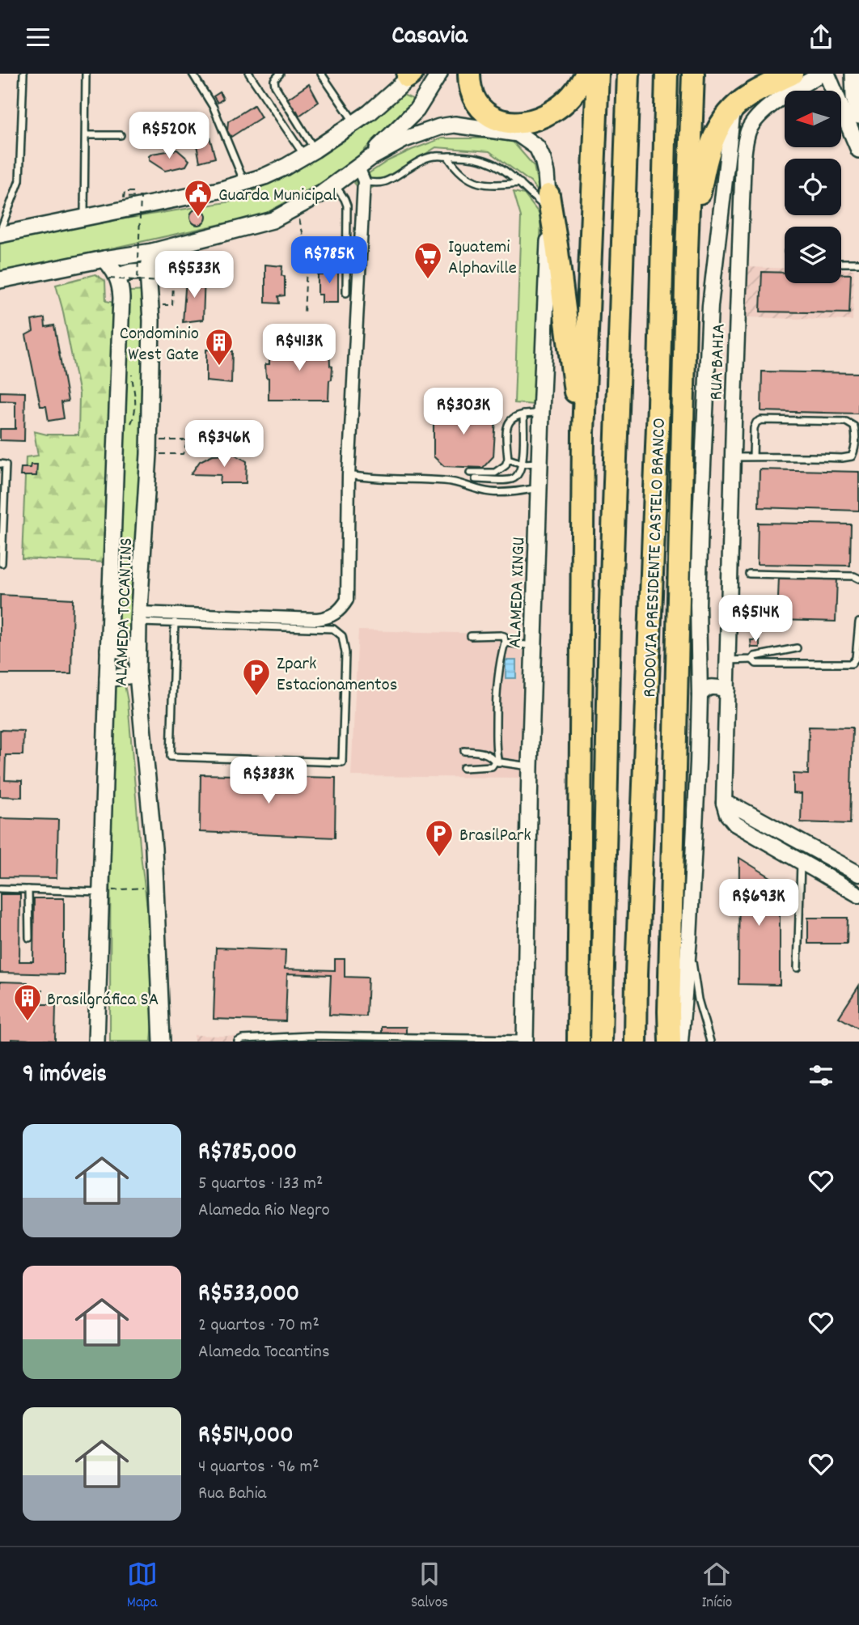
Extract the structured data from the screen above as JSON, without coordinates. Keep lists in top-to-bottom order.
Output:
{
  "streets": {
    "highway": ["RODOVIA PRESIDENTE CASTELO BRANCO"],
    "main road": ["ALAMEDA XINGU", "ALAMEDA TOCANTINS"],
    "street": ["RUA BAHIA"]
  },
  "places": {
    "public building": ["Guarda Municipal"],
    "supermarket": ["Iguatemi Alphaville"],
    "building": ["Condominio West Gate", "Brasilgráfica SA"],
    "parking": ["Zpark Estacionamentos", "BrasilPark"]
  },
  "north": "left",
  "page": {
    "header": "Casavia",
    "price": [
      "R$520K",
      "R$785K",
      "R$533K",
      "R$413K",
      "R$303K",
      "R$346K",
      "R$514K",
      "R$383K",
      "R$693K"
    ],
    "heading": "9 imóveis",
    "list": [
      {
        "name": "R$785,000",
        "note": "5 quartos · 133 m² · Alameda Rio Negro"
      },
      {
        "name": "R$533,000",
        "note": "2 quartos · 70 m² · Alameda Tocantins"
      },
      {
        "name": "R$514,000",
        "note": "4 quartos · 96 m² · Rua Bahia"
      }
    ],
    "tabs": ["Mapa", "Salvos", "Início"]
  }
}
